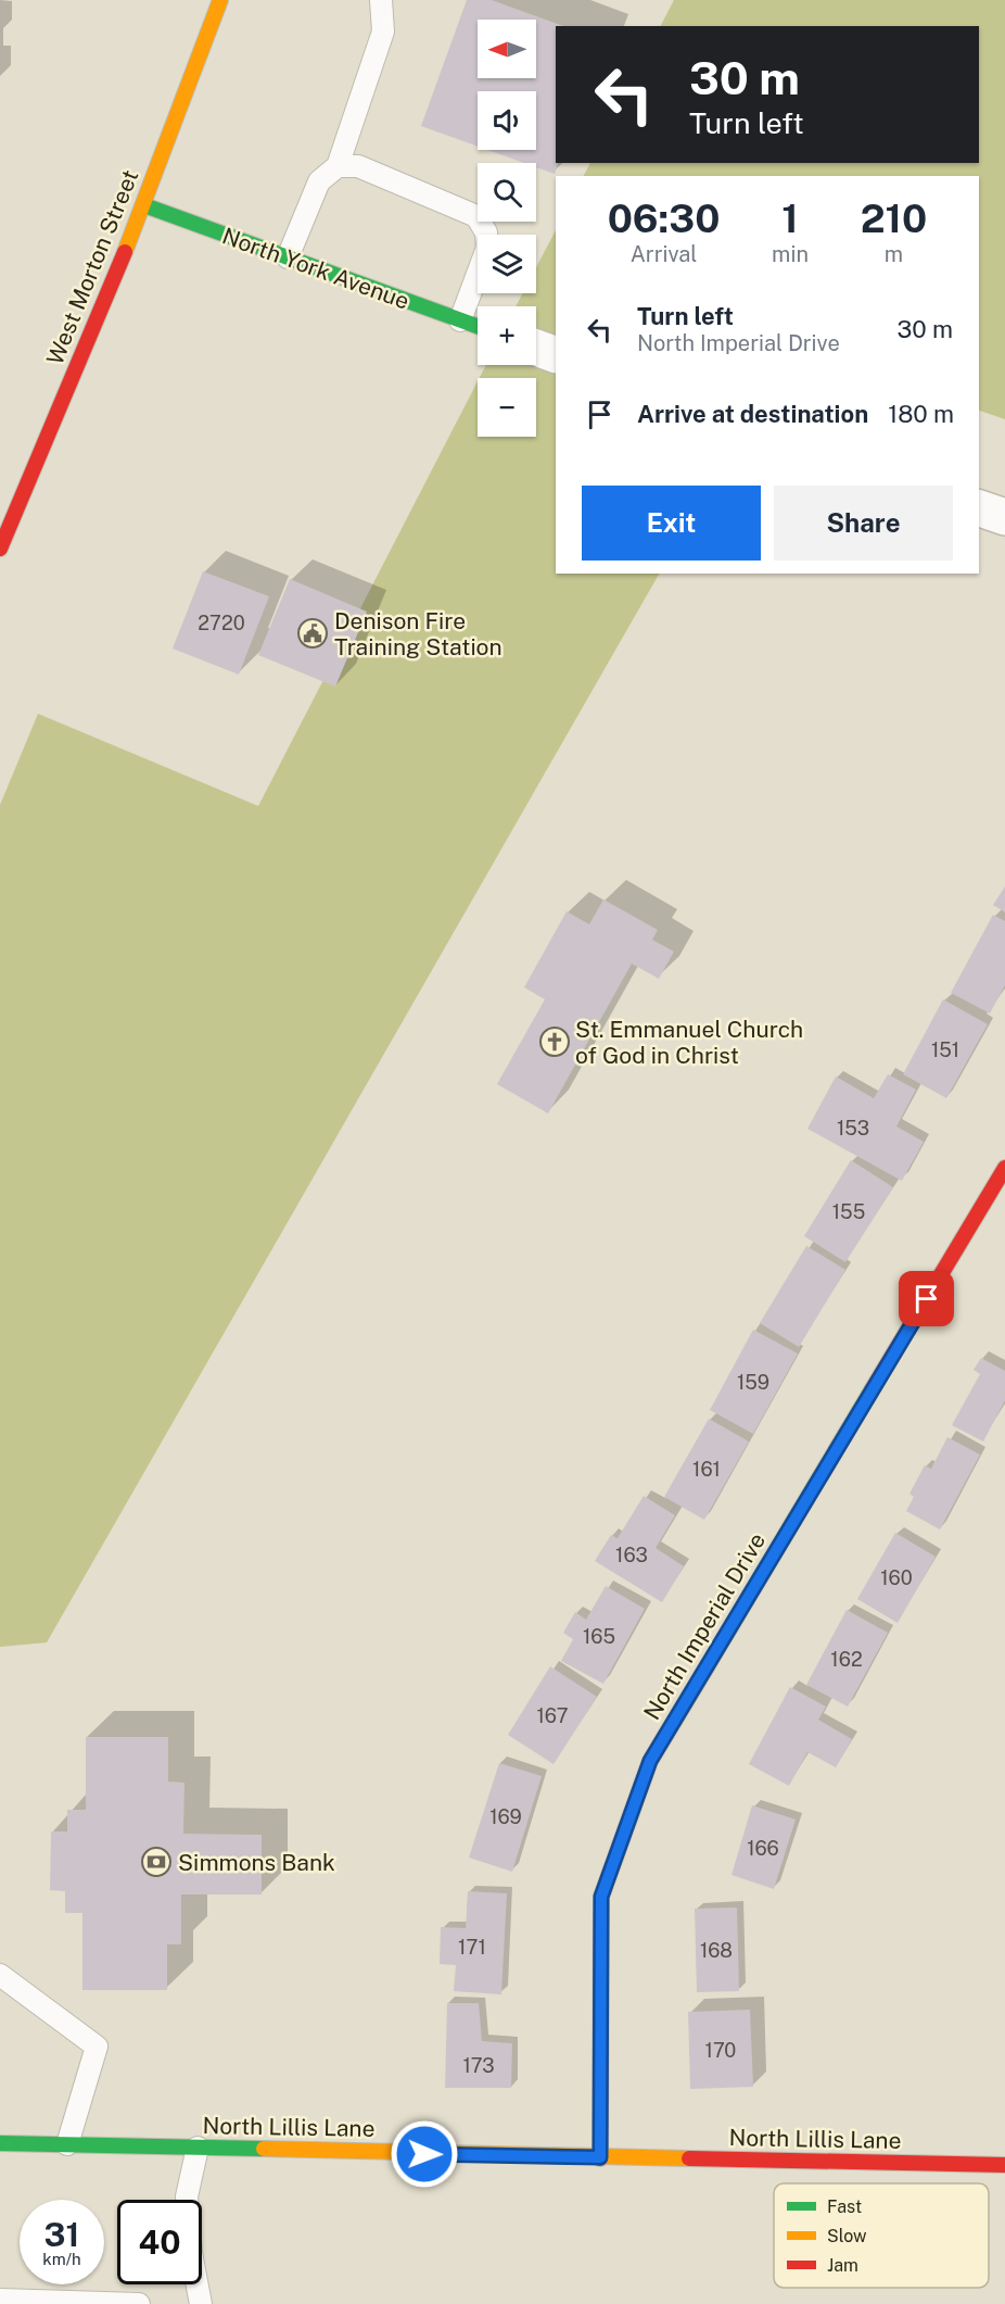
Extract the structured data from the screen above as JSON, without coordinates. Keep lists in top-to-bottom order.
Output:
{
  "streets": {
    "street": [
      "West Morton Street",
      "North York Avenue",
      "North Imperial Drive",
      "North Lillis Lane"
    ]
  },
  "crossings": [
    ["West Morton Street", "North York Avenue"],
    ["North Imperial Drive", "North Lillis Lane"]
  ],
  "places": {
    "public building": ["Denison Fire Training Station"],
    "church": ["St. Emmanuel Church of God in Christ"],
    "bank": ["Simmons Bank"]
  },
  "house_numbers": [
    "2720",
    "151",
    "153",
    "155",
    "159",
    "161",
    "163",
    "160",
    "165",
    "162",
    "167",
    "169",
    "166",
    "171",
    "168",
    "170",
    "173"
  ],
  "legend": ["Fast", "Slow", "Jam"],
  "north": "left",
  "page": {
    "map_buttons": ["+", "−"],
    "turn": ["30 m", "Turn left"],
    "eta": [
      "06:30",
      "Arrival",
      "1",
      "min",
      "210",
      "m"
    ],
    "list": [
      {
        "name": "Turn left",
        "note": "North Imperial Drive",
        "value": "30 m"
      },
      {
        "name": "Arrive at destination",
        "value": "180 m"
      }
    ],
    "buttons": ["Exit", "Share"],
    "speed": "31 km/h",
    "limit": "40"
  }
}
